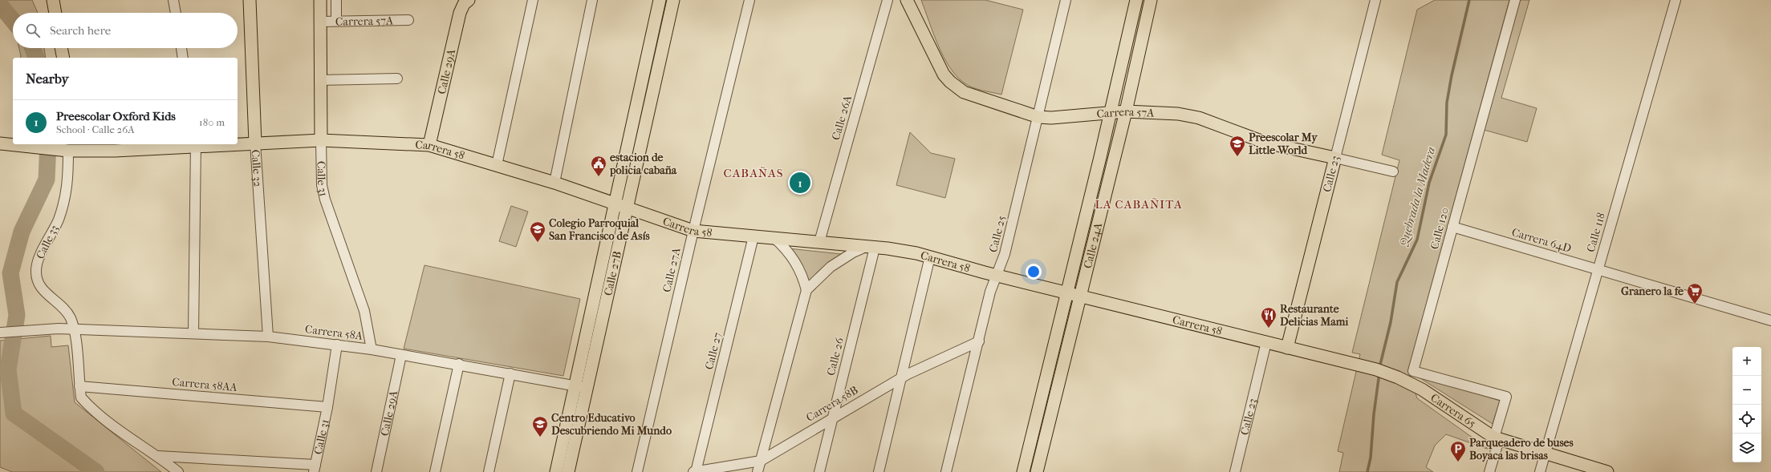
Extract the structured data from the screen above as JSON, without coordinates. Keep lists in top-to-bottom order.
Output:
{
  "streets": {
    "main road": [
      "Carrera 57A",
      "Calle 29A",
      "Carrera 58",
      "Calle 32",
      "Calle 23",
      "Calle 31",
      "Calle 24A",
      "Calle 27B",
      "Carrera 65"
    ],
    "street": [
      "Calle 26A",
      "Calle 120",
      "Calle 118",
      "Calle 25",
      "Carrera 64D",
      "Calle 33",
      "Calle 27A",
      "Carrera 58A",
      "Calle 27",
      "Calle 26",
      "Carrera 58AA",
      "Carrera 58B"
    ]
  },
  "crossings": [
    ["Carrera 57A", "Calle 23"],
    ["Carrera 57A", "Calle 31"],
    ["Carrera 57A", "Calle 25"],
    ["Carrera 57A", "Calle 24A"],
    ["Calle 29A", "Carrera 58"],
    ["Calle 29A", "Carrera 58A"],
    ["Calle 26A", "Carrera 58"],
    ["Carrera 58", "Calle 32"],
    ["Carrera 58", "Calle 23"],
    ["Carrera 58", "Calle 31"],
    ["Carrera 58", "Calle 25"],
    ["Carrera 58", "Calle 33"],
    ["Carrera 58", "Calle 24A"],
    ["Carrera 58", "Calle 27A"],
    ["Carrera 58", "Calle 27B"],
    ["Carrera 58", "Calle 27"],
    ["Carrera 58", "Calle 26"],
    ["Carrera 58", "Carrera 65"],
    ["Calle 32", "Carrera 58A"],
    ["Calle 31", "Carrera 58A"],
    ["Calle 31", "Carrera 58AA"],
    ["Calle 120", "Carrera 64D"],
    ["Calle 120", "Carrera 65"],
    ["Calle 118", "Carrera 64D"],
    ["Calle 118", "Carrera 65"],
    ["Calle 25", "Carrera 58B"],
    ["Calle 33", "Carrera 58A"],
    ["Calle 27B", "Carrera 58A"],
    ["Calle 27", "Carrera 58B"],
    ["Calle 26", "Carrera 58B"]
  ],
  "districts": ["CABAÑAS", "LA CABAÑITA"],
  "water": ["Quebrada la Madera"],
  "places": {
    "school or university": ["Preescolar My Little World", "Colegio Parroquial San Francisco de Asís", "Centro Educativo Descubriendo Mi Mundo"],
    "public building": ["estacion de policia cabaña"],
    "supermarket": ["Granero la fe"],
    "restaurant": ["Restaurante Delicias Mami"],
    "parking": ["Parqueadero de buses Boyaca las brisas"]
  },
  "page": {
    "search": "Search here",
    "heading": "Nearby",
    "list": [
      {
        "mark": "1",
        "name": "Preescolar Oxford Kids",
        "note": "School · Calle 26A",
        "value": "180 m"
      }
    ],
    "pins": "1",
    "map_buttons": ["+", "−"]
  }
}
